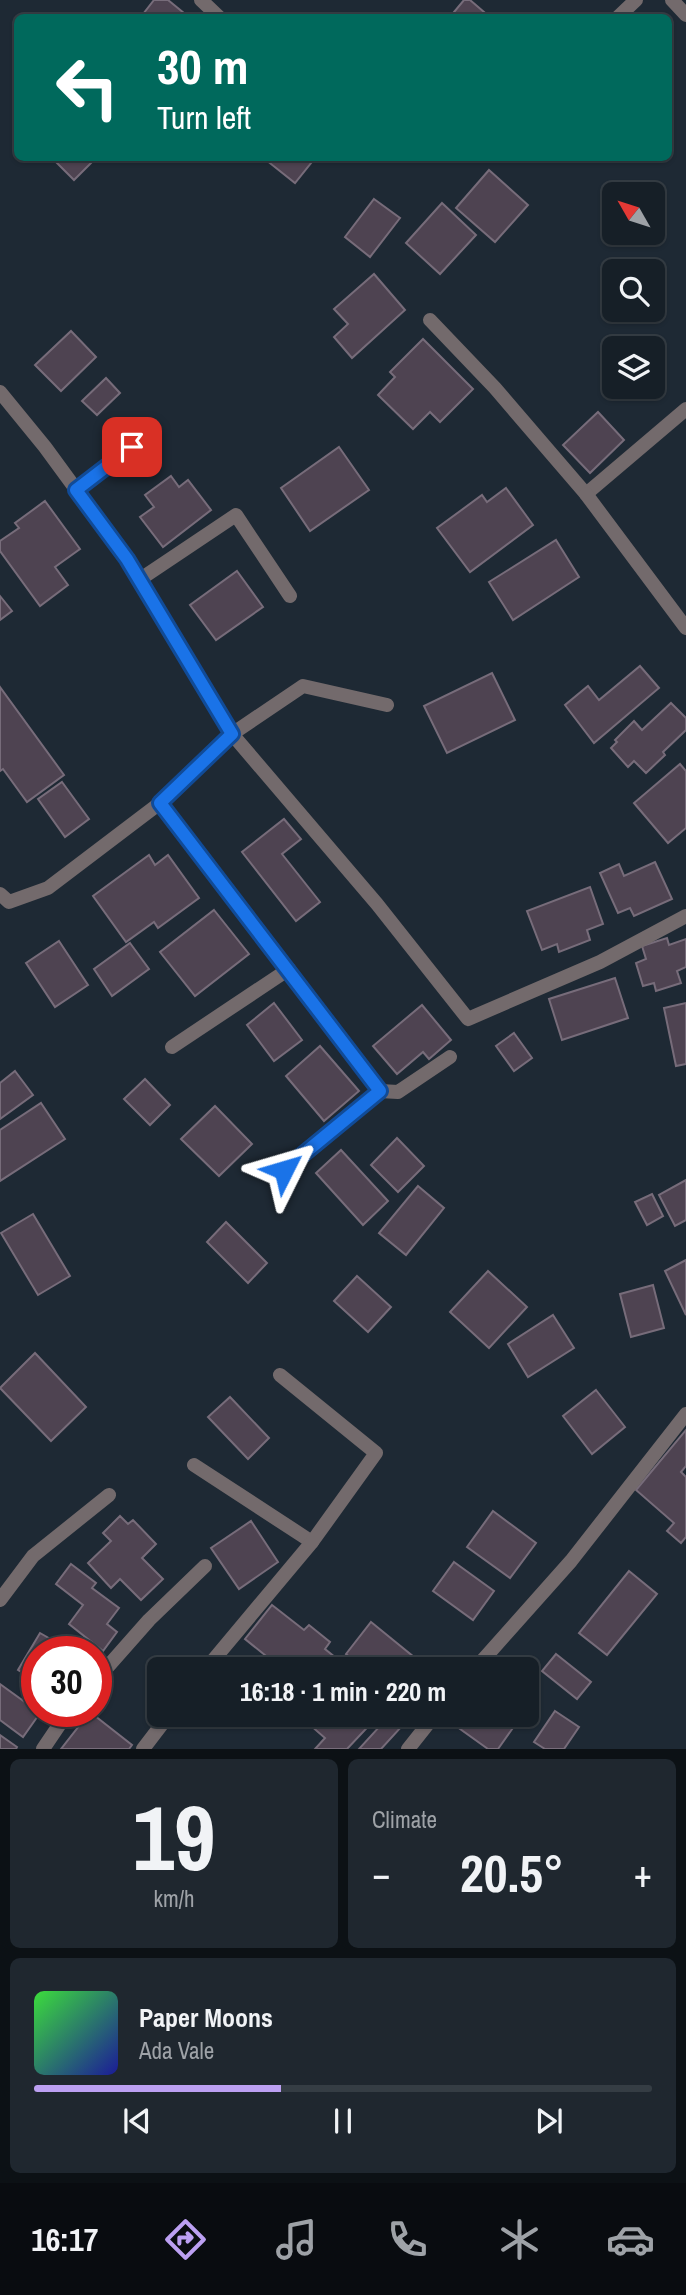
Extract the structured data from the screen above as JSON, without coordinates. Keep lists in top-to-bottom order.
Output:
{
  "north": "top left",
  "page": {
    "turn": ["30 m", "Turn left"],
    "limit": "30",
    "trip": "16:18 · 1 min · 220 m",
    "tile": [
      ["19", "km/h"],
      "Climate"
    ],
    "heat": ["−", "20.5°", "+"],
    "song": ["Paper Moons", "Ada Vale"],
    "tabs": "16:17"
  }
}
